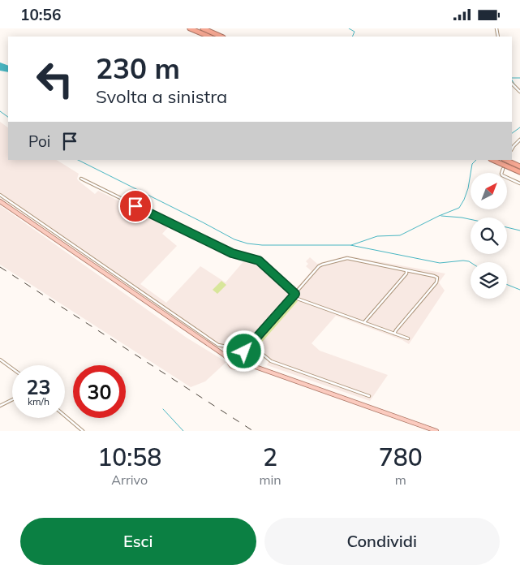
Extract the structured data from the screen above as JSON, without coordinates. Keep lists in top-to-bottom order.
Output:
{
  "north": "top right",
  "page": {
    "status": "10:56",
    "turn": ["230 m", "Svolta a sinistra"],
    "then": "Poi",
    "speed": "23 km/h",
    "limit": "30",
    "eta": [
      "10:58",
      "Arrivo",
      "2",
      "min",
      "780",
      "m"
    ],
    "buttons": ["Esci", "Condividi"]
  }
}
